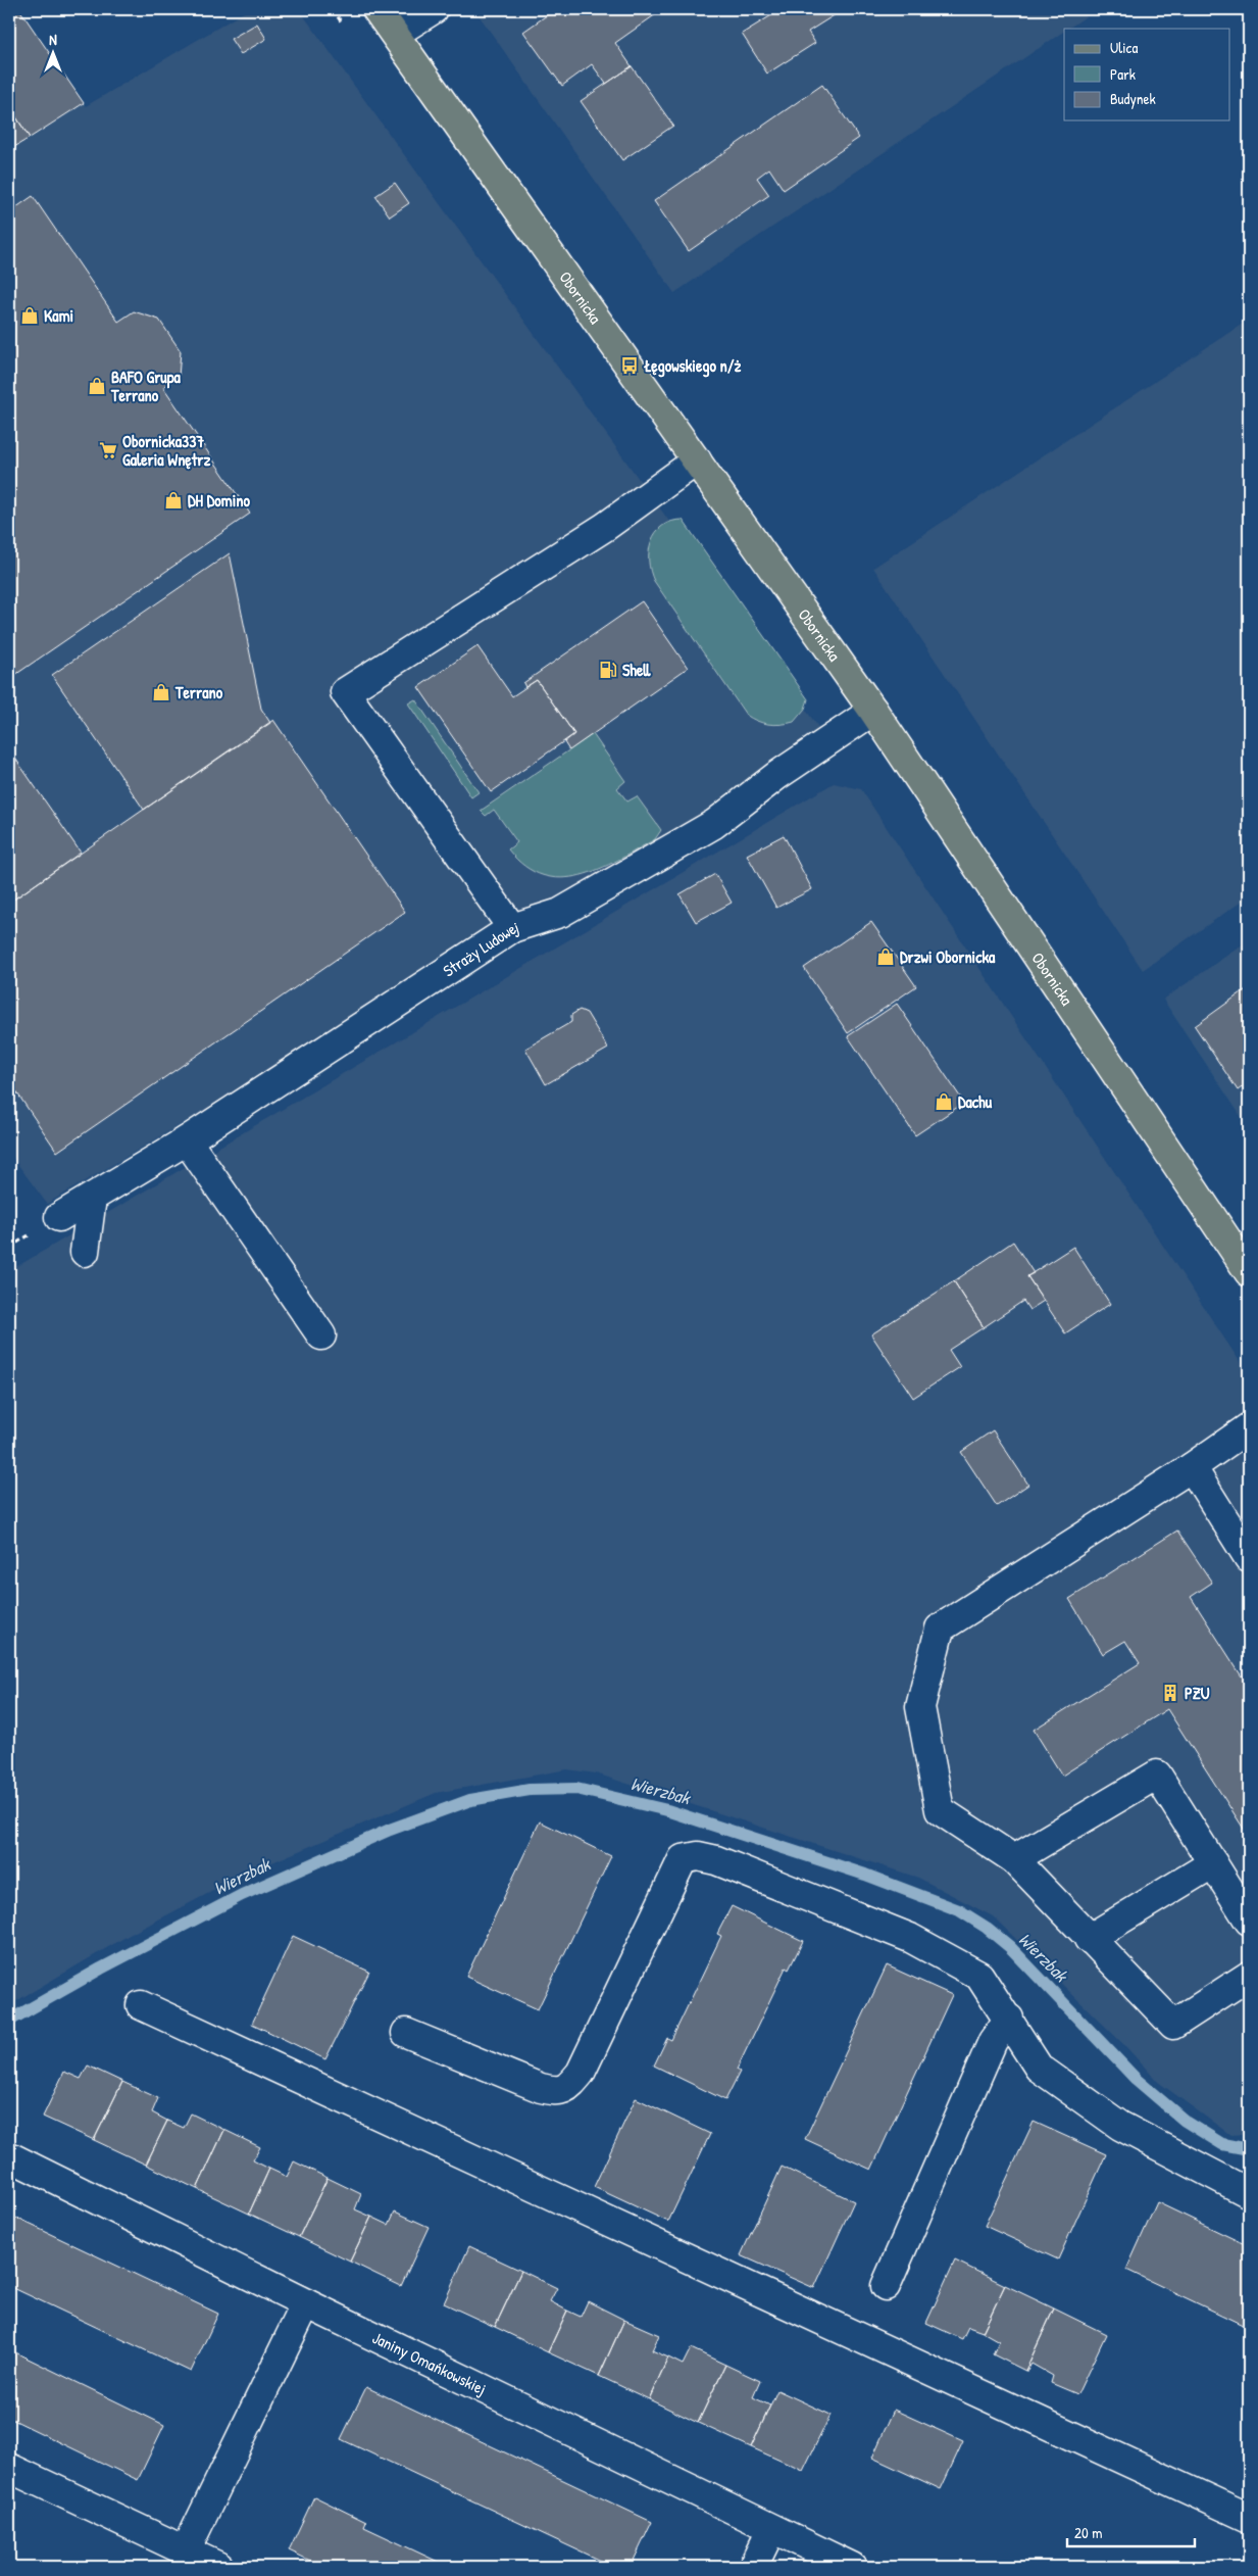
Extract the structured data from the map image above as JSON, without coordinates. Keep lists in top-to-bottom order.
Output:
{
  "streets": {
    "main road": ["Obornicka"],
    "street": ["Straży Ludowej", "Janiny Omańkowskiej"]
  },
  "crossings": [
    ["Obornicka", "Straży Ludowej"]
  ],
  "water": ["Wierzbak"],
  "places": {
    "shop": [
      "Kami",
      "BAFO Grupa Terrano",
      "DH Domino",
      "Terrano",
      "Drzwi Obornicka",
      "Dachu"
    ],
    "bus stop": ["Łęgowskiego n/ż"],
    "supermarket": ["Obornicka337 Galeria Wnętrz"],
    "fuel station": ["Shell"],
    "building": ["PZU"]
  },
  "legend": ["Ulica", "Park", "Budynek"],
  "scale_bar": "20 m",
  "north": "top"
}
